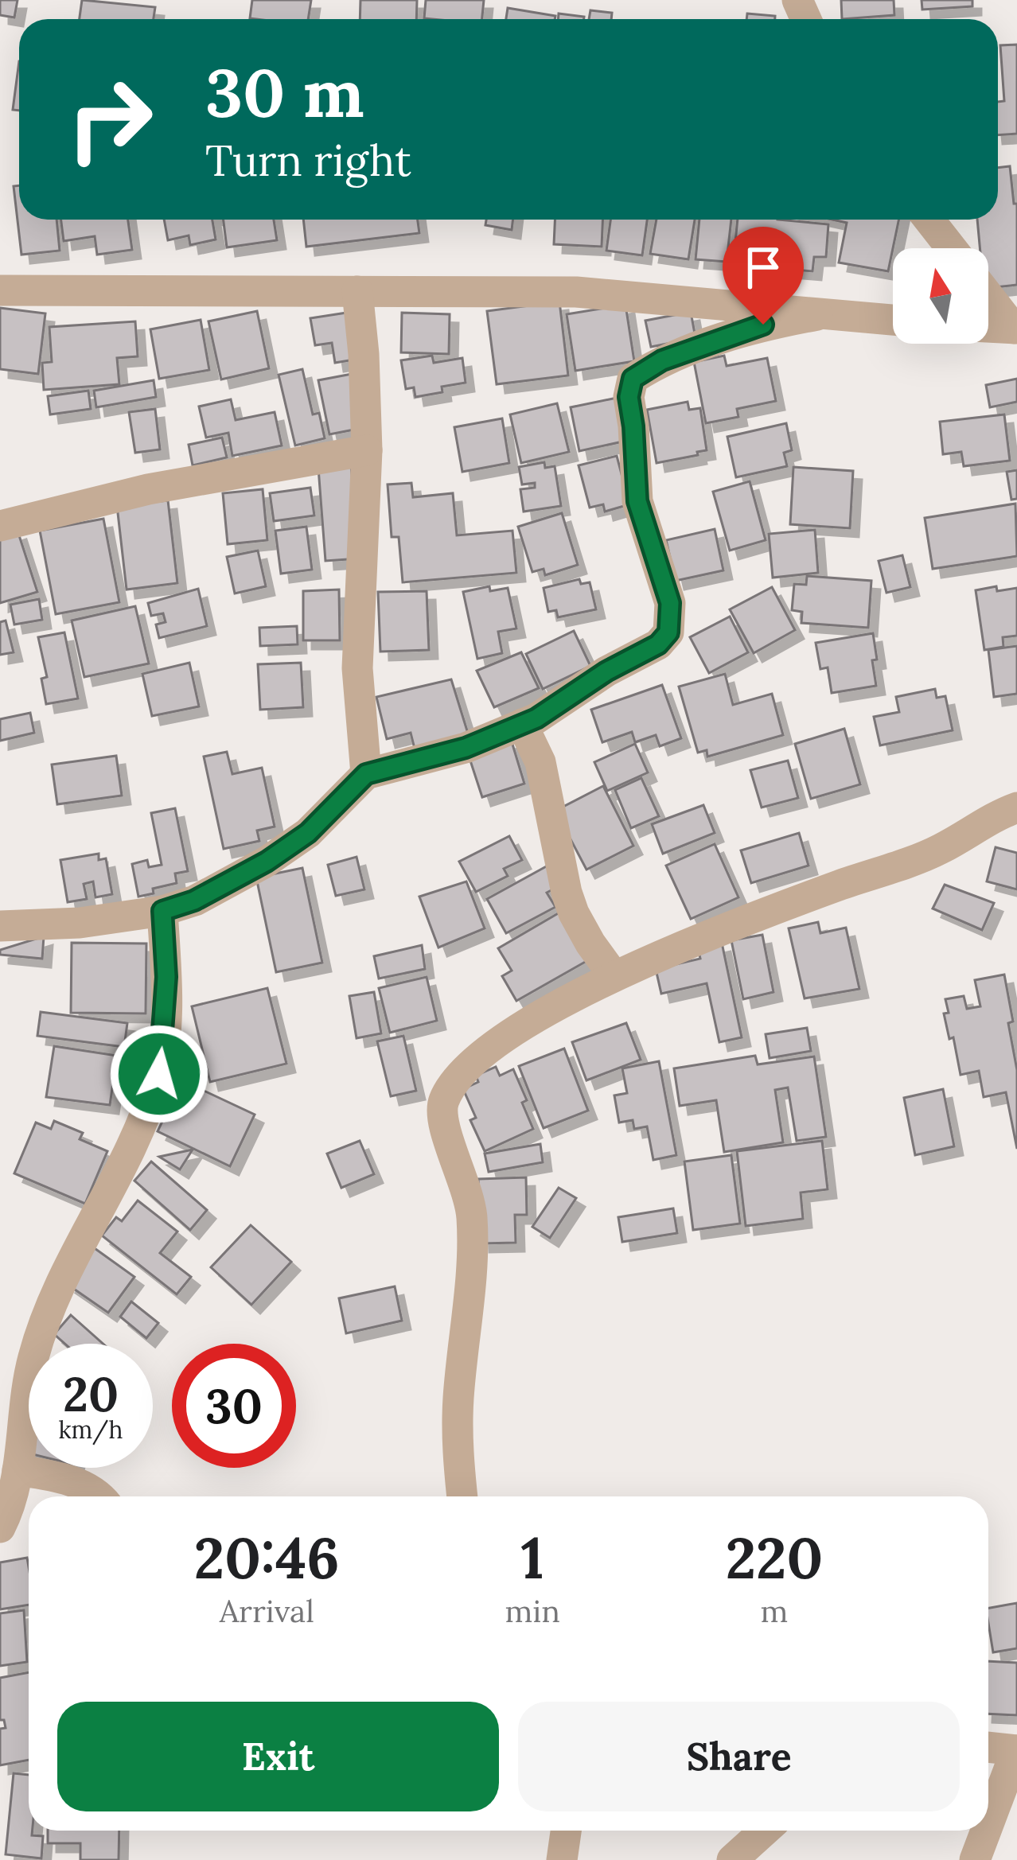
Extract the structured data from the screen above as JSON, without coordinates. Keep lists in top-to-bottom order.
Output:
{
  "north": "top",
  "page": {
    "turn": ["30 m", "Turn right"],
    "speed": "20 km/h",
    "limit": "30",
    "eta": [
      "20:46",
      "Arrival",
      "1",
      "min",
      "220",
      "m"
    ],
    "buttons": ["Exit", "Share"]
  }
}
